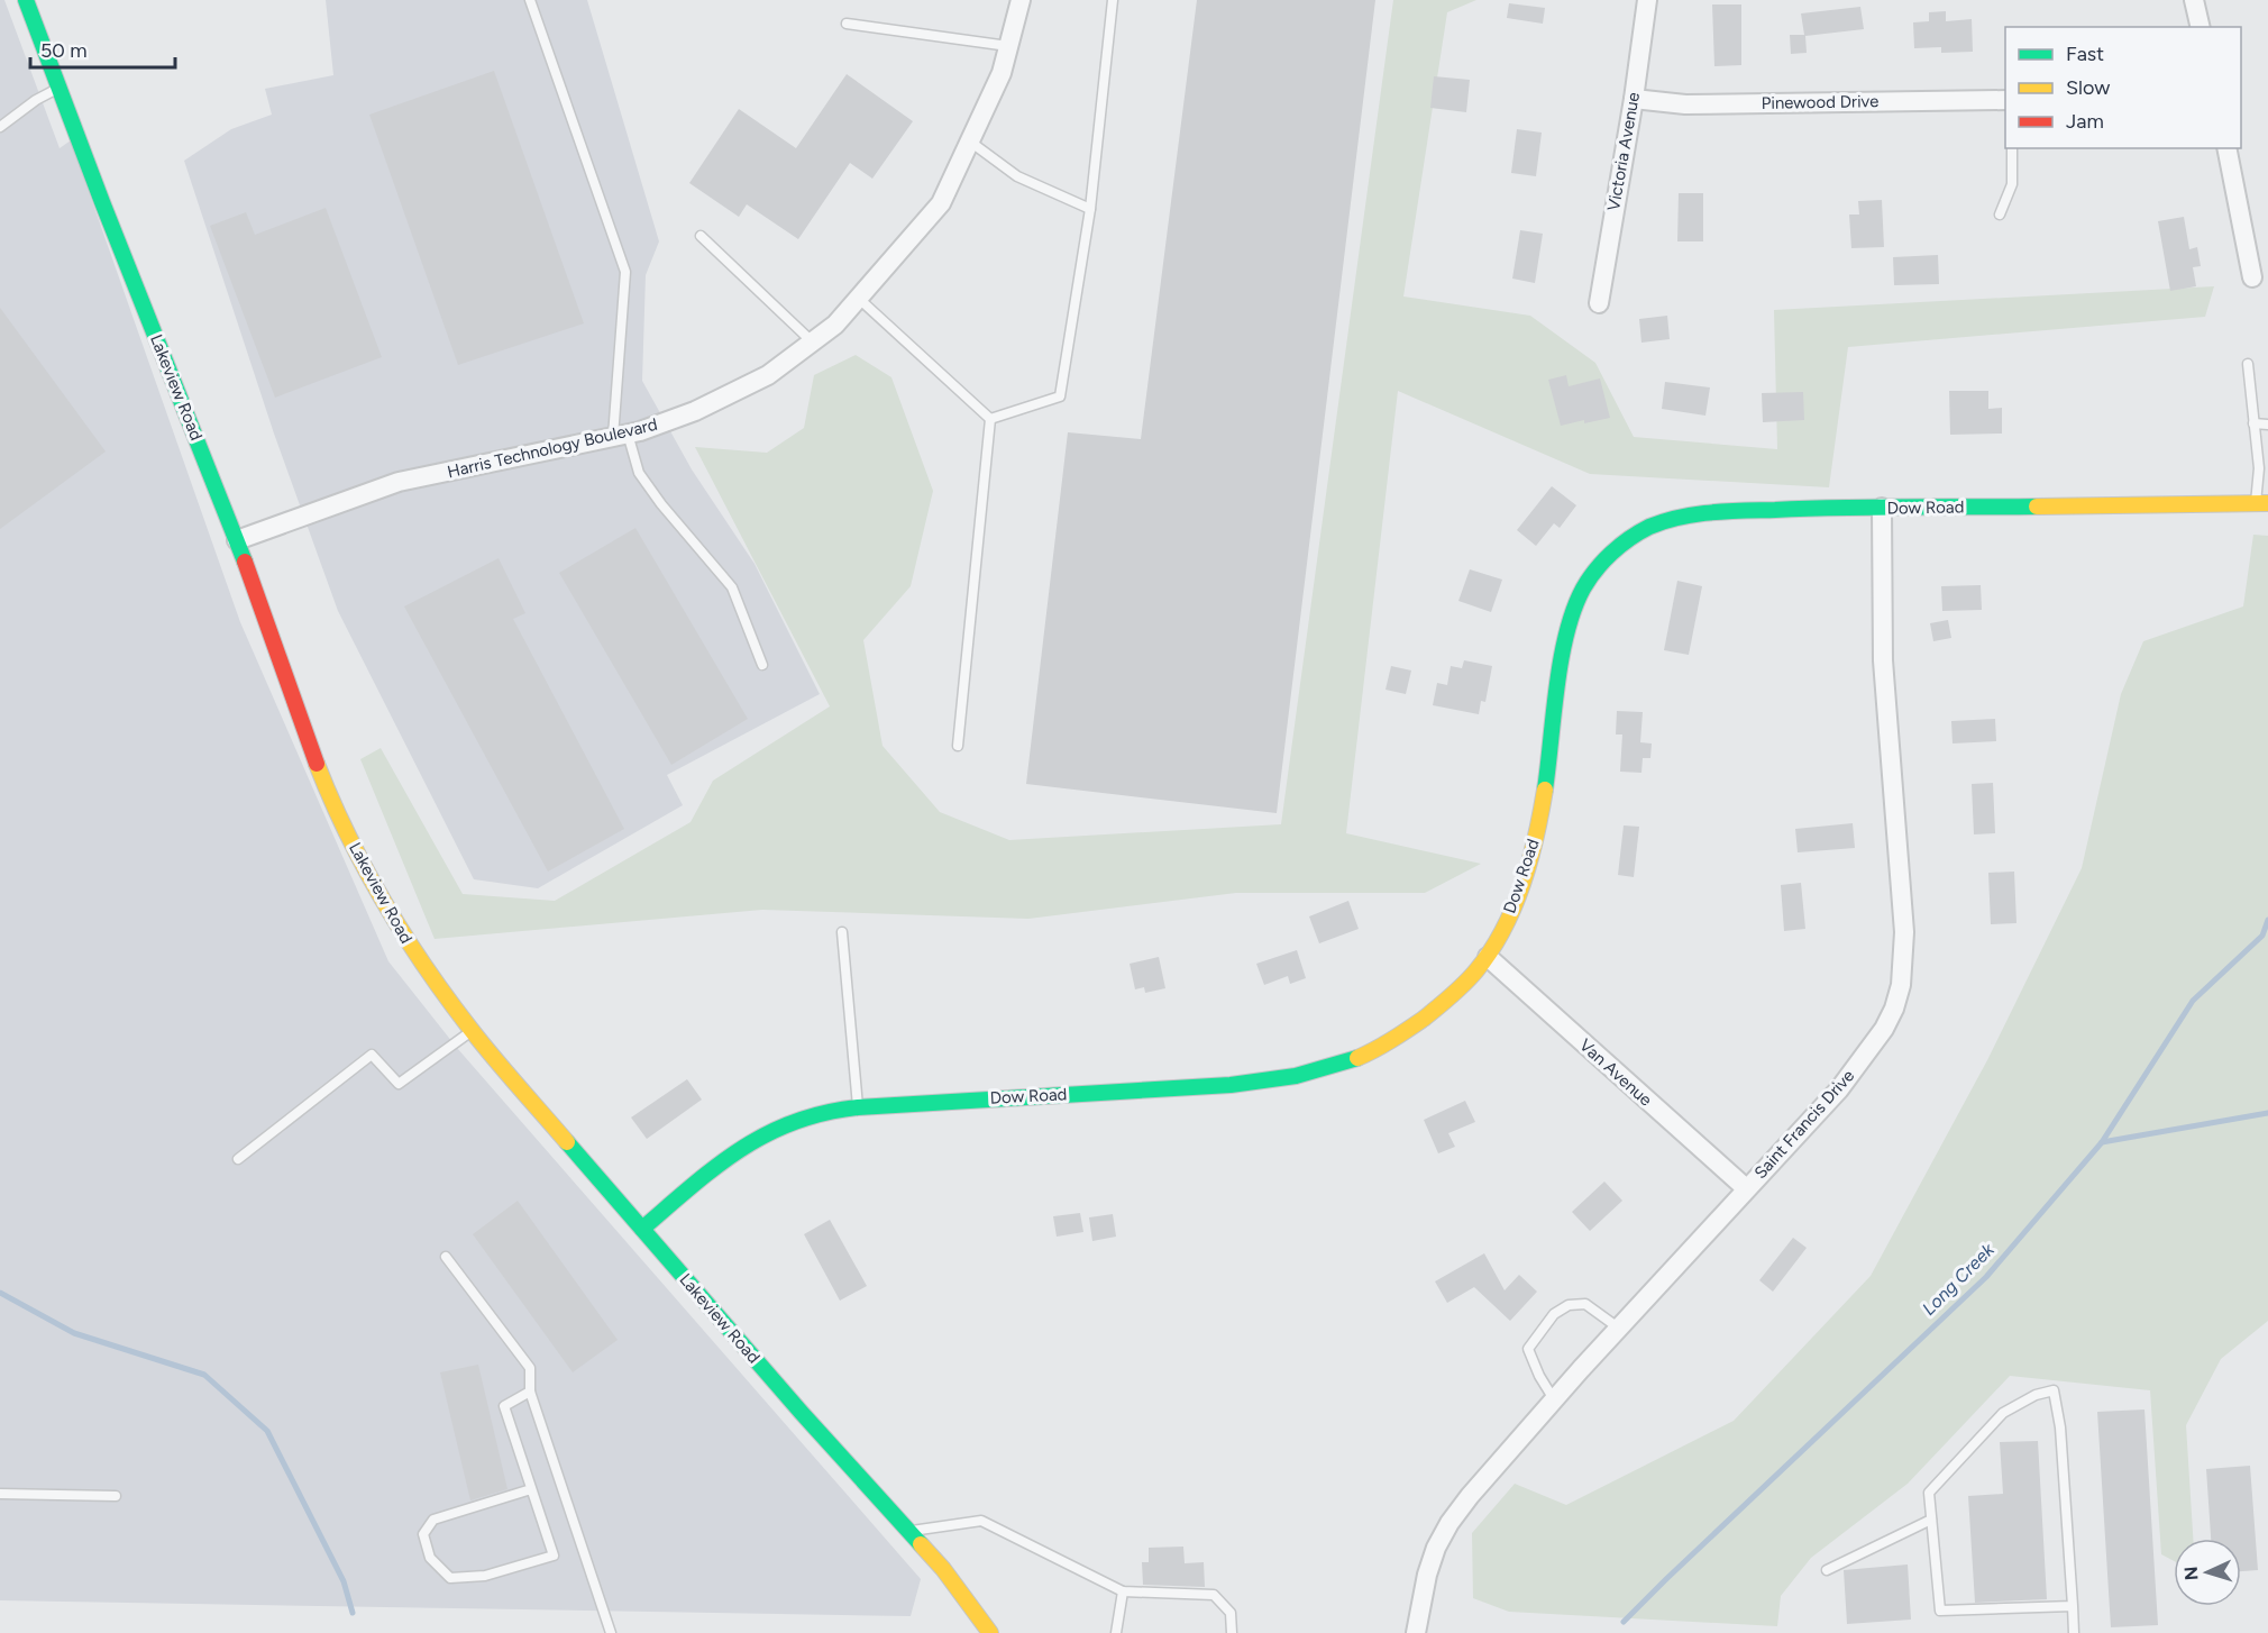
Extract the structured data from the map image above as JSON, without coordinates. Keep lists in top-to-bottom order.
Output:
{
  "streets": {
    "street": [
      "Pinewood Drive",
      "Victoria Avenue",
      "Lakeview Road",
      "Harris Technology Boulevard",
      "Dow Road",
      "Van Avenue",
      "Saint Francis Drive"
    ]
  },
  "crossings": [
    ["Pinewood Drive", "Victoria Avenue"],
    ["Lakeview Road", "Harris Technology Boulevard"],
    ["Lakeview Road", "Dow Road"],
    ["Dow Road", "Van Avenue"],
    ["Dow Road", "Saint Francis Drive"],
    ["Van Avenue", "Saint Francis Drive"]
  ],
  "water": ["Long Creek"],
  "legend": ["Fast", "Slow", "Jam"],
  "scale_bar": "50 m",
  "north": "left"
}
